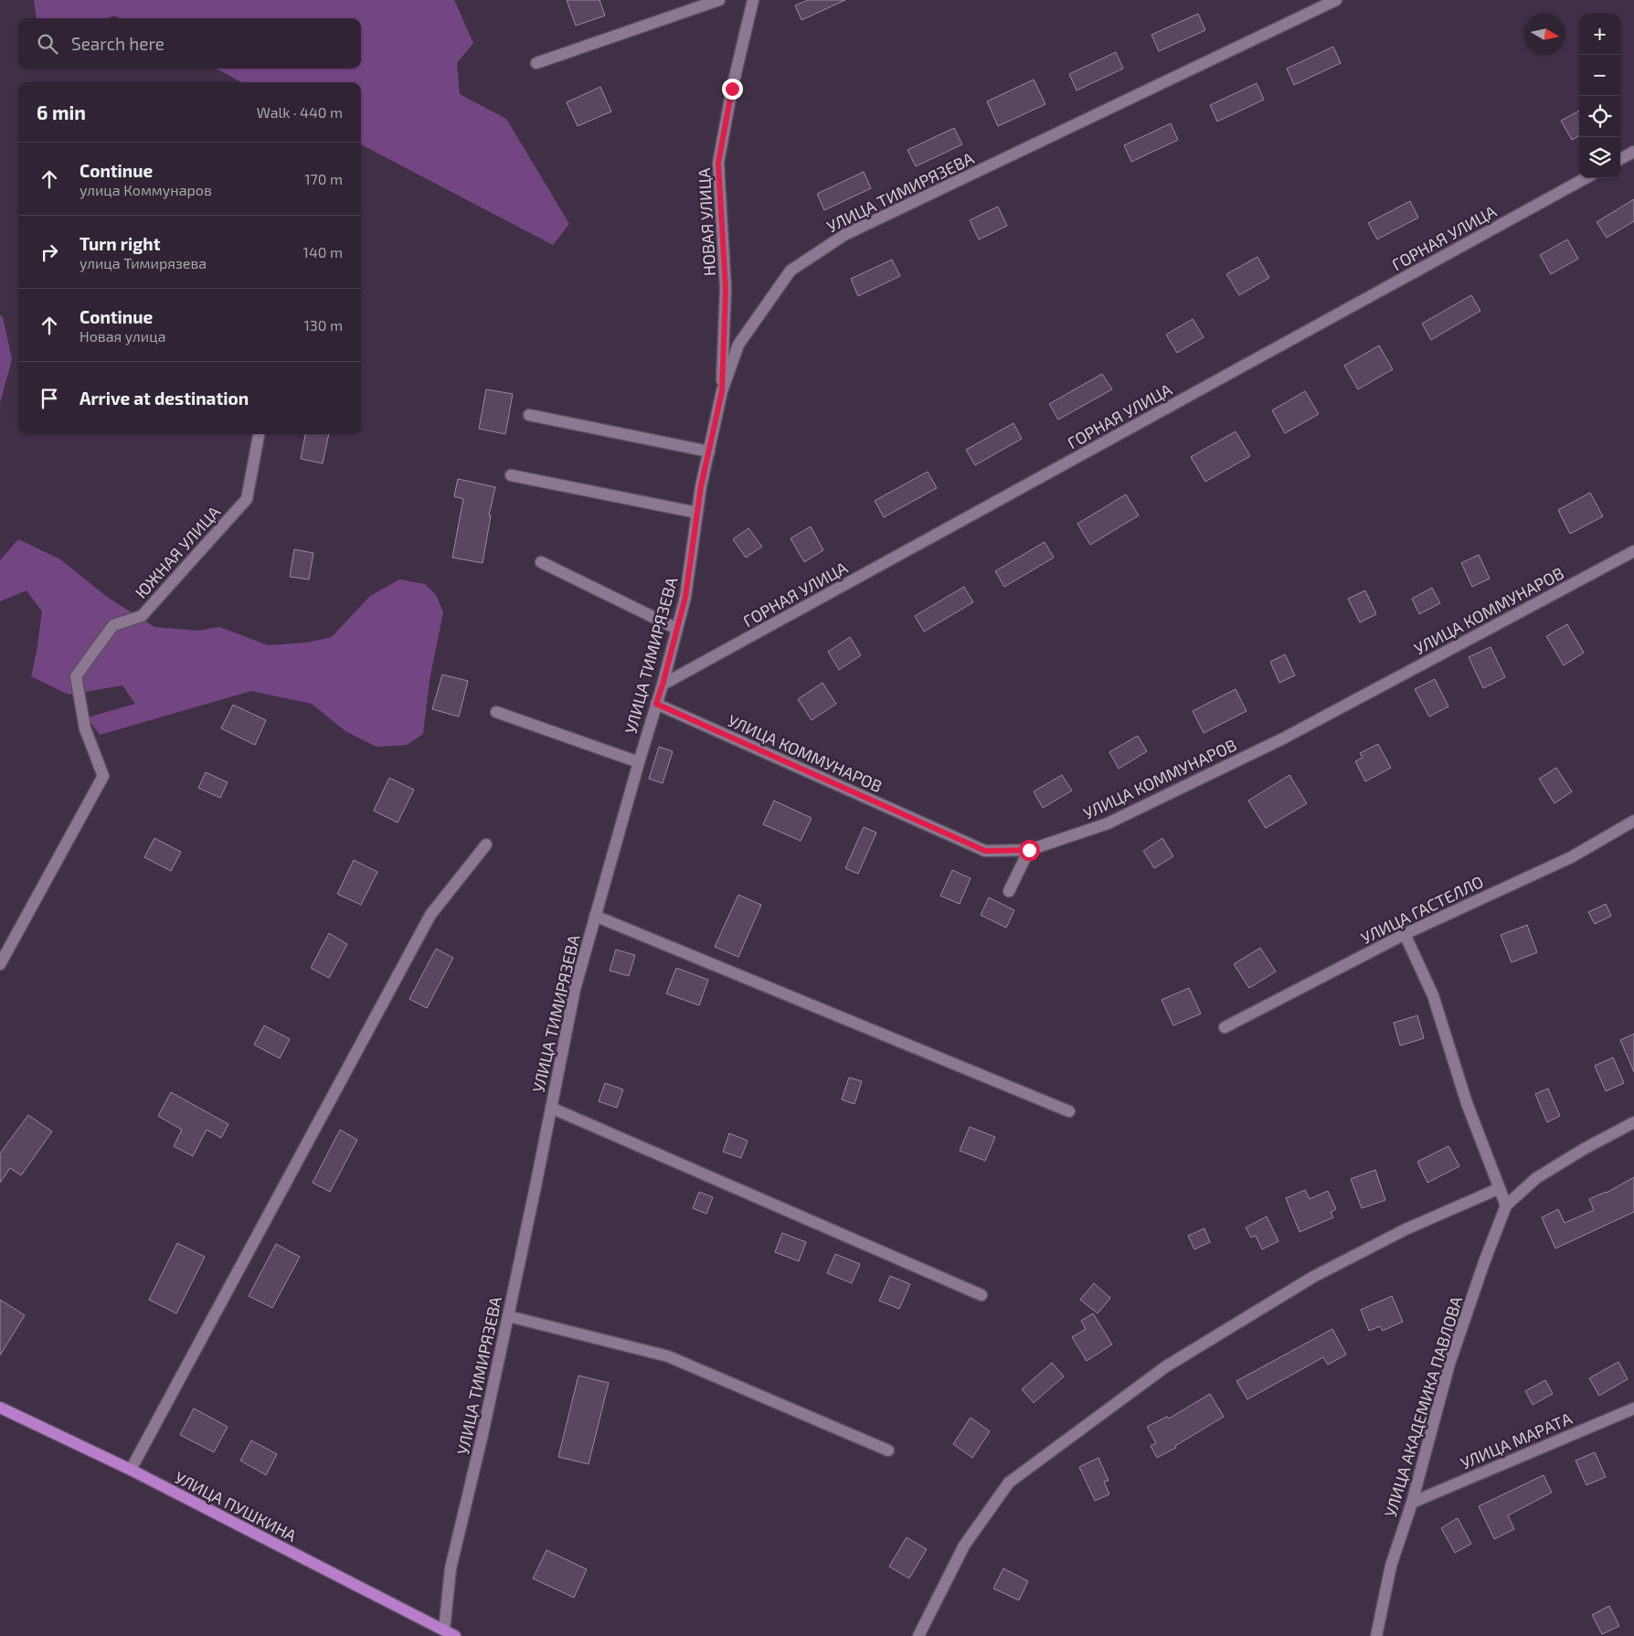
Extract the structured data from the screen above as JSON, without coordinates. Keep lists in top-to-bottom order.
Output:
{
  "streets": {
    "main road": ["УЛИЦА ПУШКИНА"],
    "street": [
      "УЛИЦА ТИМИРЯЗЕВА",
      "НОВАЯ УЛИЦА",
      "ГОРНАЯ УЛИЦА",
      "ЮЖНАЯ УЛИЦА",
      "УЛИЦА КОММУНАРОВ",
      "УЛИЦА ГАСТЕЛЛО",
      "УЛИЦА АКАДЕМИКА ПАВЛОВА",
      "УЛИЦА МАРАТА"
    ]
  },
  "crossings": [
    ["УЛИЦА ТИМИРЯЗЕВА", "НОВАЯ УЛИЦА"],
    ["УЛИЦА ТИМИРЯЗЕВА", "ГОРНАЯ УЛИЦА"],
    ["УЛИЦА ТИМИРЯЗЕВА", "УЛИЦА КОММУНАРОВ"],
    ["УЛИЦА ТИМИРЯЗЕВА", "УЛИЦА ПУШКИНА"],
    ["УЛИЦА АКАДЕМИКА ПАВЛОВА", "УЛИЦА МАРАТА"]
  ],
  "north": "right",
  "page": {
    "map_buttons": ["+", "−"],
    "search": "Search here",
    "heading": ["6 min", "Walk · 440 m"],
    "list": [
      ["Continue", "улица Коммунаров", "170 m"],
      ["Turn right", "улица Тимирязева", "140 m"],
      ["Continue", "Новая улица", "130 m"],
      "Arrive at destination"
    ]
  }
}
